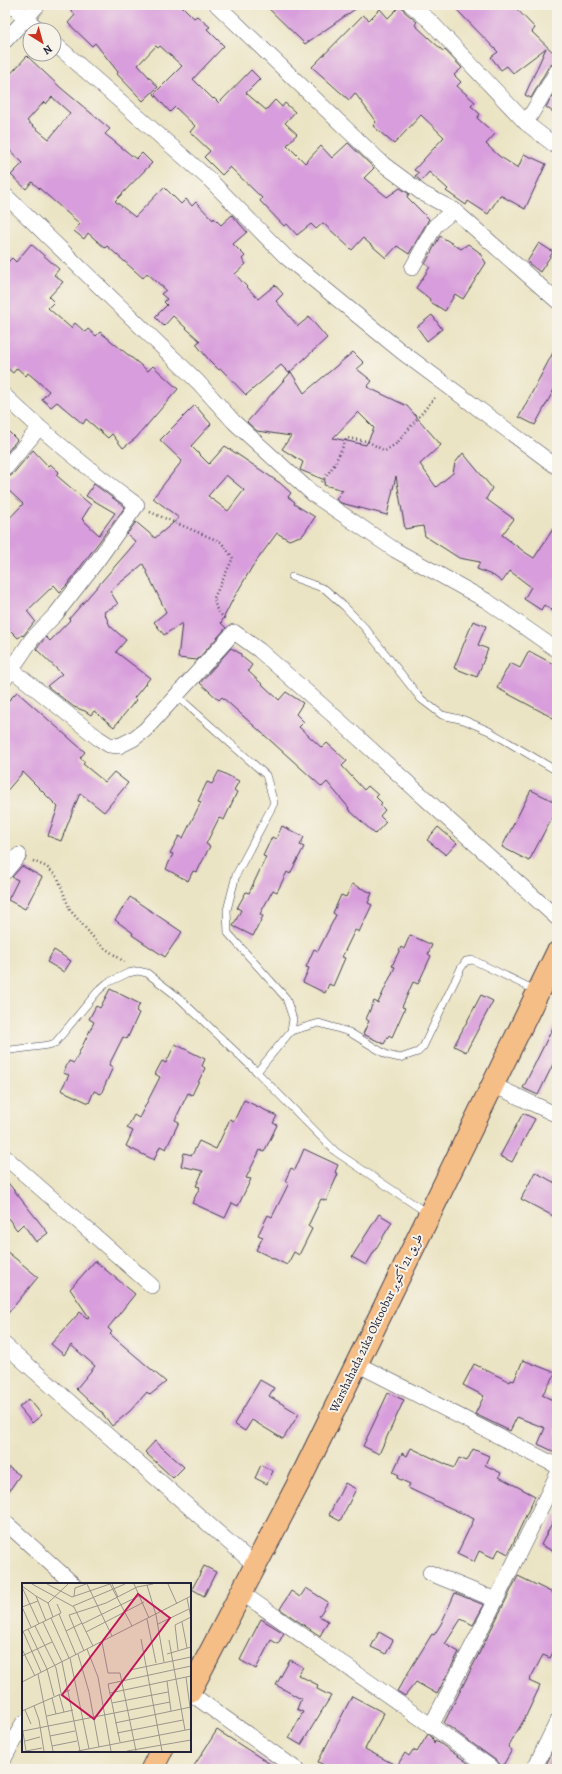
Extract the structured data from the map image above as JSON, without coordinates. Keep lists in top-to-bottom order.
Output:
{
  "streets": {
    "main road": ["Warshahada 21ka Oktoobar طريق 21 أكتوبر"]
  },
  "north": "bottom right"
}
